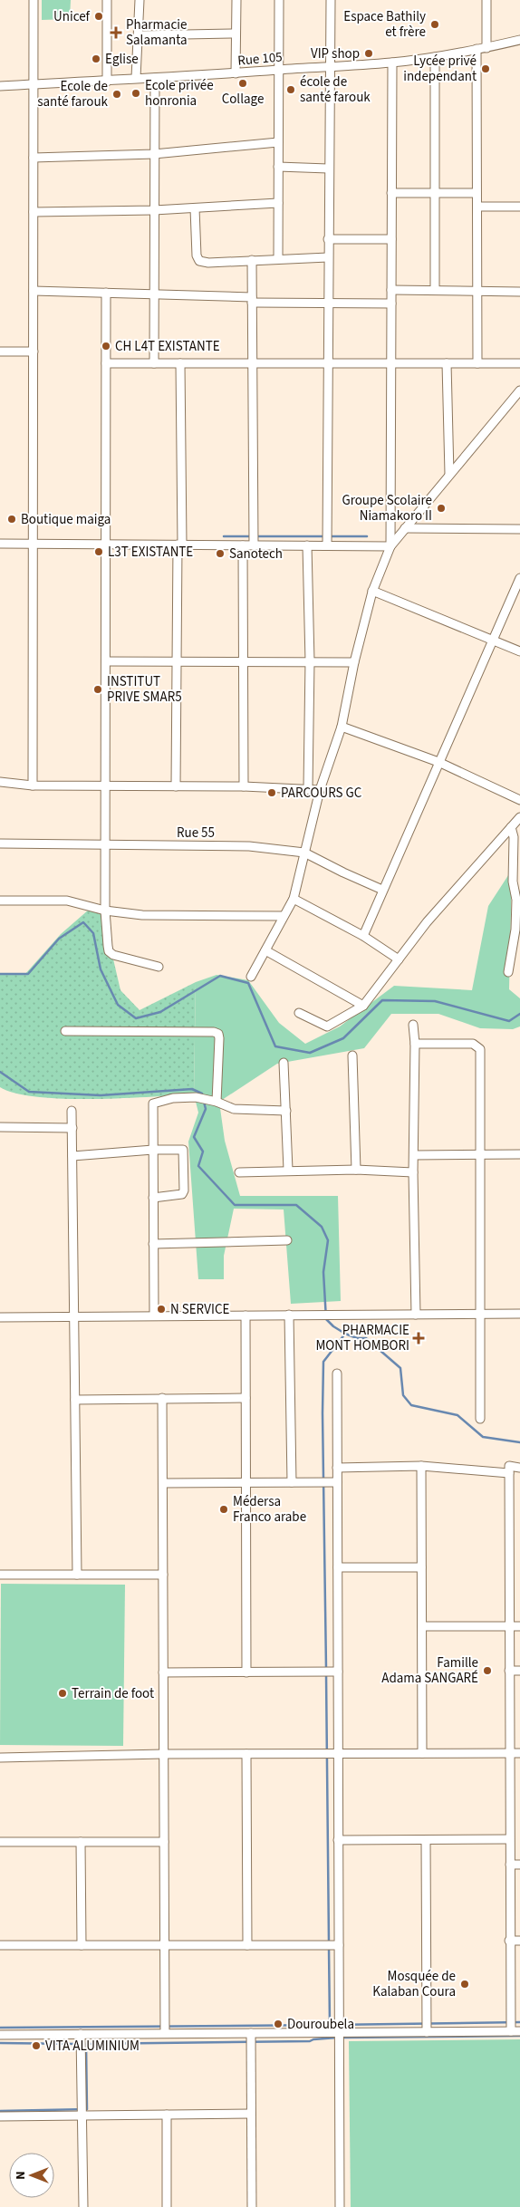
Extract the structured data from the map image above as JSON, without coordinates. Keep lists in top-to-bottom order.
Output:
{
  "streets": {
    "street": ["Rue 105", "Rue 55"]
  },
  "places": {
    "other": [
      "Unicef",
      "Espace Bathily et frère",
      "VIP shop",
      "Eglise",
      "Lycée privé independant",
      "Collage",
      "école de santé farouk",
      "Ecole privée honronia",
      "Ecole de santé farouk",
      "CH L4T EXISTANTE",
      "Groupe Scolaire Niamakoro II",
      "Boutique maiga",
      "L3T EXISTANTE",
      "Sanotech",
      "INSTITUT PRIVE SMAR5",
      "PARCOURS GC",
      "N SERVICE",
      "Médersa Franco arabe",
      "Famille Adama SANGARÉ",
      "Terrain de foot",
      "Mosquée de Kalaban Coura",
      "Douroubela",
      "VITA ALUMINIUM"
    ],
    "health": ["Pharmacie Salamanta", "PHARMACIE MONT HOMBORI"]
  },
  "north": "left"
}
